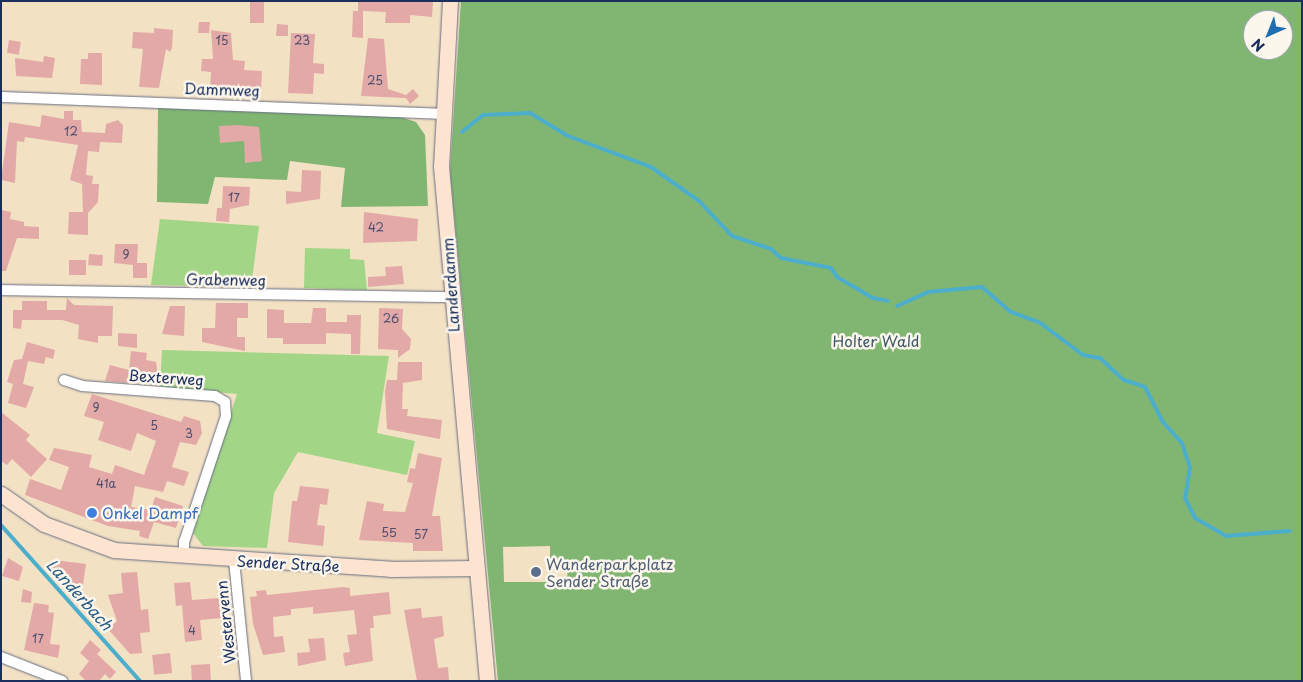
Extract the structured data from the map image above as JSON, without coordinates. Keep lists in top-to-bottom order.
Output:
{
  "streets": {
    "main road": ["Landerdamm", "Sender Straße"],
    "street": [
      "Dammweg",
      "Grabenweg",
      "Bexterweg",
      "Westervenn"
    ]
  },
  "crossings": [
    ["Dammweg", "Landerdamm"],
    ["Grabenweg", "Landerdamm"],
    ["Landerdamm", "Sender Straße"],
    ["Bexterweg", "Sender Straße"],
    ["Sender Straße", "Westervenn"]
  ],
  "water": ["Landerbach"],
  "parks": ["Holter Wald"],
  "places": ["Onkel Dampf", "Wanderparkplatz Sender Straße"],
  "house_numbers": [
    "15",
    "23",
    "25",
    "12",
    "17",
    "42",
    "9",
    "26",
    "9",
    "5",
    "3",
    "41a",
    "55",
    "57",
    "4",
    "17"
  ],
  "north": "bottom left"
}
